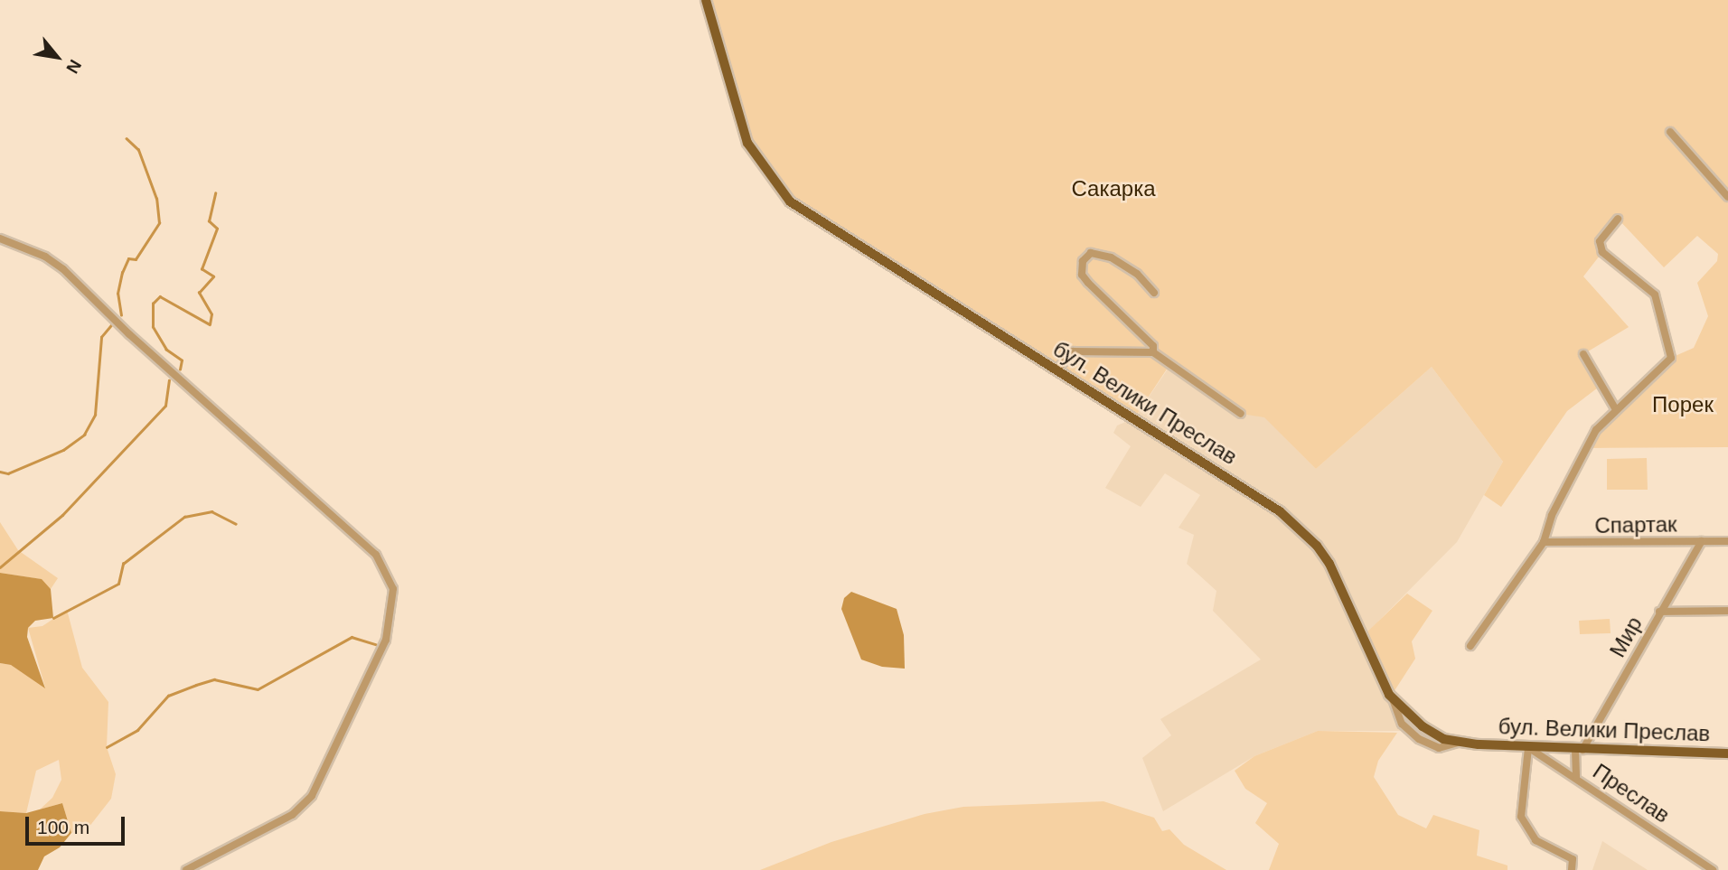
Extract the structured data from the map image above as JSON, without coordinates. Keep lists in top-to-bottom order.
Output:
{
  "streets": {
    "main road": ["бул. Велики Преслав"],
    "street": ["Спартак", "Мир", "Преслав"]
  },
  "crossings": [
    ["бул. Велики Преслав", "Мир"],
    ["бул. Велики Преслав", "Преслав"],
    ["Спартак", "Мир"]
  ],
  "parks": ["Сакарка", "Порек"],
  "scale_bar": "100 m",
  "north": "bottom right"
}
